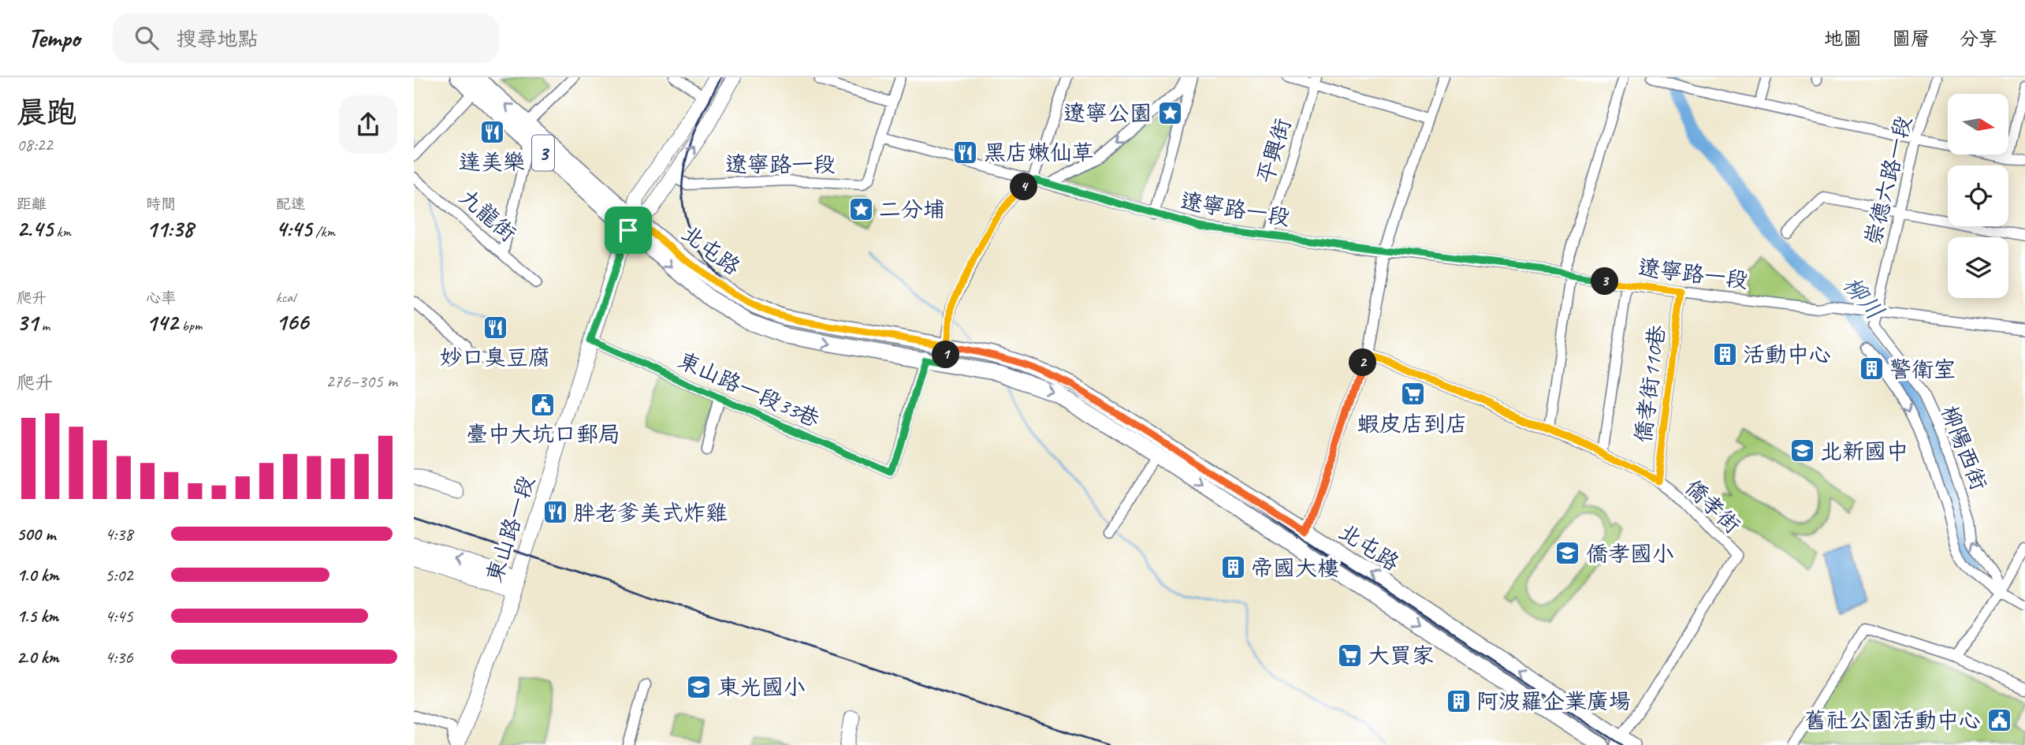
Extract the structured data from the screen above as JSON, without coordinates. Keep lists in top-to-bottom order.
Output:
{
  "streets": {
    "main road": ["3", "北屯路", "東山路一段"],
    "street": [
      "平興街",
      "遼寧路一段",
      "崇德六路一段",
      "九龍街",
      "僑孝街110巷",
      "東山路一段33巷",
      "柳陽西街",
      "僑孝街"
    ]
  },
  "crossings": [
    ["平興街", "遼寧路一段"],
    ["遼寧路一段", "崇德六路一段"],
    ["遼寧路一段", "僑孝街110巷"],
    ["崇德六路一段", "柳陽西街"],
    ["北屯路", "東山路一段33巷"],
    ["北屯路", "僑孝街"],
    ["北屯路", "東山路一段"],
    ["僑孝街110巷", "僑孝街"],
    ["東山路一段33巷", "東山路一段"]
  ],
  "water": ["柳川"],
  "places": {
    "place": ["遼寧公園", "二分埔"],
    "restaurant": [
      "達美樂",
      "黑店嫩仙草",
      "妙口臭豆腐",
      "胖老爹美式炸雞"
    ],
    "building": [
      "活動中心",
      "警衛室",
      "帝國大樓",
      "阿波羅企業廣場"
    ],
    "supermarket": ["蝦皮店到店", "大買家"],
    "public building": ["臺中大坑口郵局", "舊社公園活動中心"],
    "school or university": ["北新國中", "僑孝國小", "東光國小"]
  },
  "north": "right",
  "page": {
    "header": "Tempo",
    "search": "搜尋地點",
    "nav": ["地圖", "圖層", "分享"],
    "heading": ["晨跑", "08:22"],
    "stats": [
      ["距離", "2.45 km"],
      ["時間", "11:38"],
      ["配速", "4:45 /km"],
      ["爬升", "31 m"],
      ["心率", "142 bpm"],
      ["kcal", "166"]
    ],
    "pins": [
      "4",
      "3",
      "1",
      "2"
    ],
    "chart": ["爬升", "276–305 m"],
    "list": [
      {
        "name": "500 m",
        "note": "4:38"
      },
      {
        "name": "1.0 km",
        "note": "5:02"
      },
      {
        "name": "1.5 km",
        "note": "4:45"
      },
      {
        "name": "2.0 km",
        "note": "4:36"
      }
    ]
  }
}
